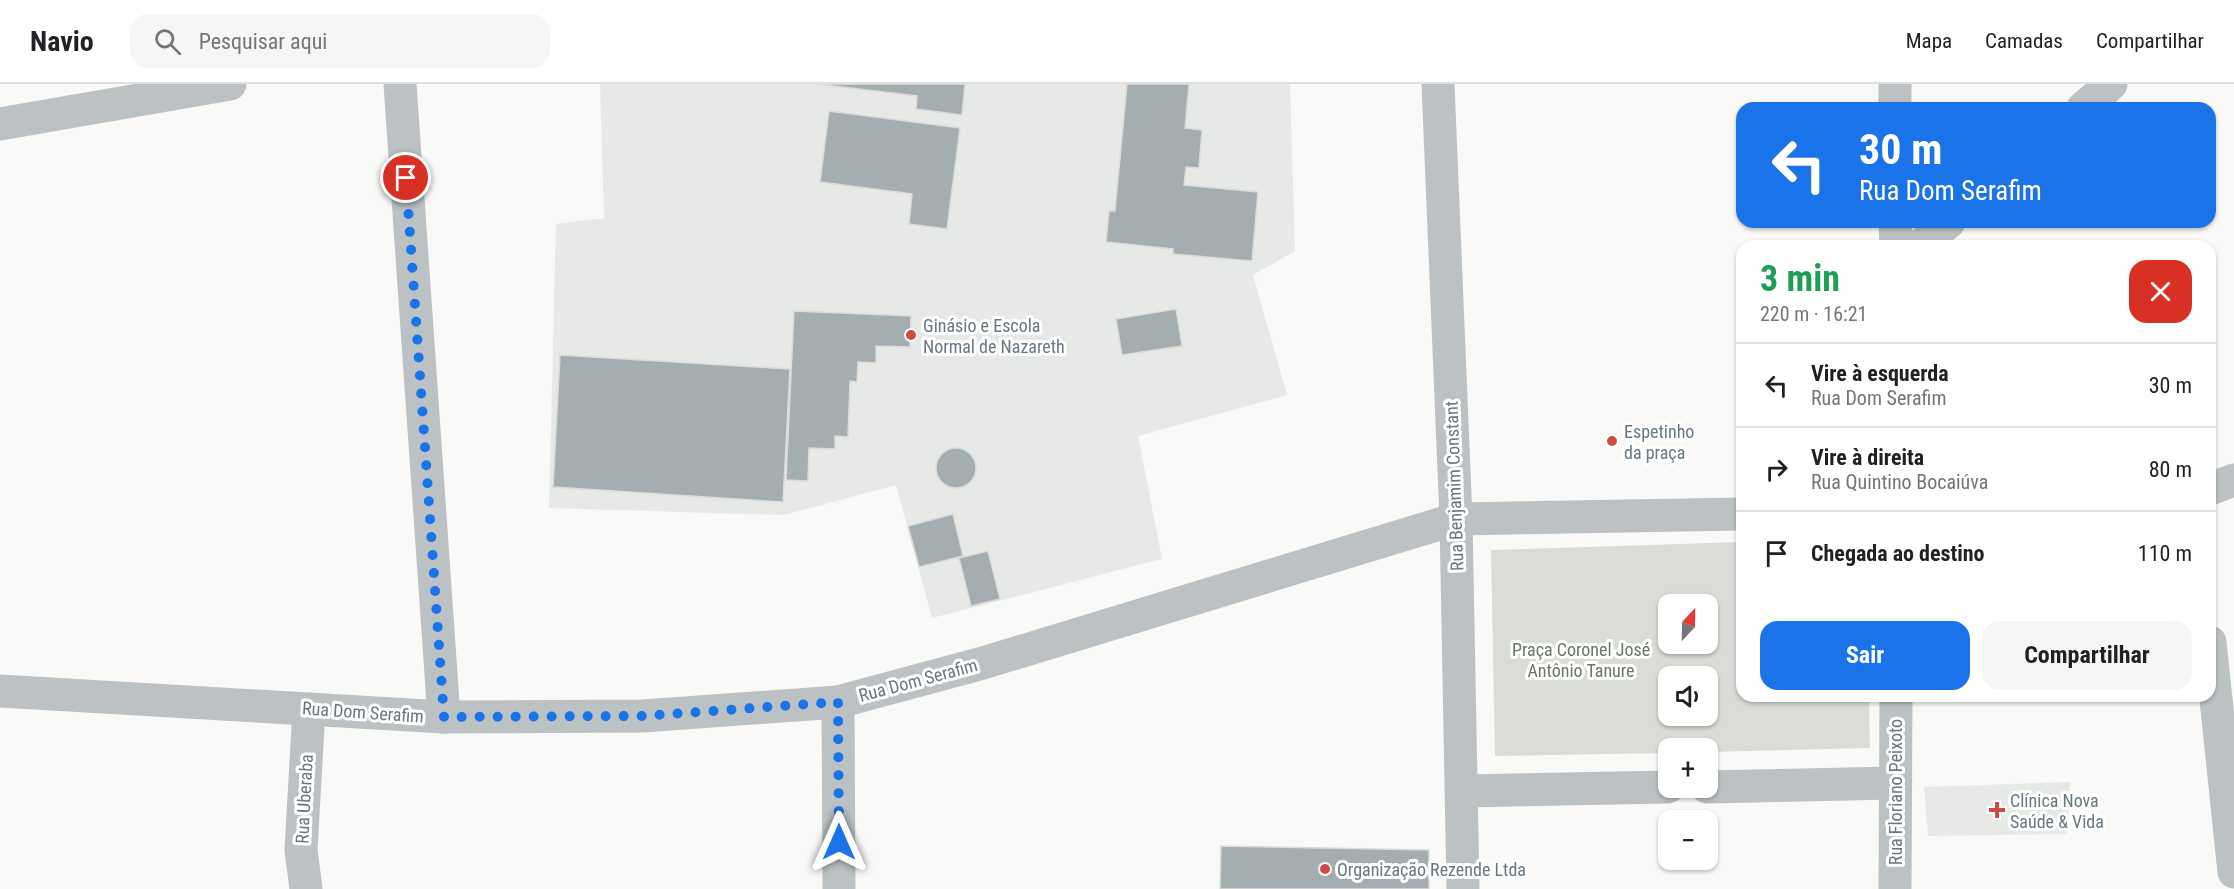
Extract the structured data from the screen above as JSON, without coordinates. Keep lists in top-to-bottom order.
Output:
{
  "streets": {
    "street": [
      "Rua Benjamim Constant",
      "Rua Dom Serafim",
      "Rua Floriano Peixoto",
      "Rua Uberaba"
    ]
  },
  "crossings": [
    ["Rua Benjamim Constant", "Rua Dom Serafim"],
    ["Rua Dom Serafim", "Rua Uberaba"]
  ],
  "parks": ["Praça Coronel José Antônio Tanure"],
  "places": {
    "other": ["Ginásio e Escola Normal de Nazareth", "Espetinho da praça", "Organização Rezende Ltda"],
    "health": ["Clínica Nova Saúde & Vida"]
  },
  "north": "top",
  "page": {
    "header": "Navio",
    "search": "Pesquisar aqui",
    "nav": ["Mapa", "Camadas", "Compartilhar"],
    "turn": ["30 m", "Rua Dom Serafim"],
    "heading": ["3 min", "220 m · 16:21"],
    "list": [
      {
        "name": "Vire à esquerda",
        "note": "Rua Dom Serafim",
        "value": "30 m"
      },
      {
        "name": "Vire à direita",
        "note": "Rua Quintino Bocaiúva",
        "value": "80 m"
      },
      {
        "name": "Chegada ao destino",
        "value": "110 m"
      }
    ],
    "map_buttons": ["+", "−"],
    "buttons": ["Sair", "Compartilhar"]
  }
}
